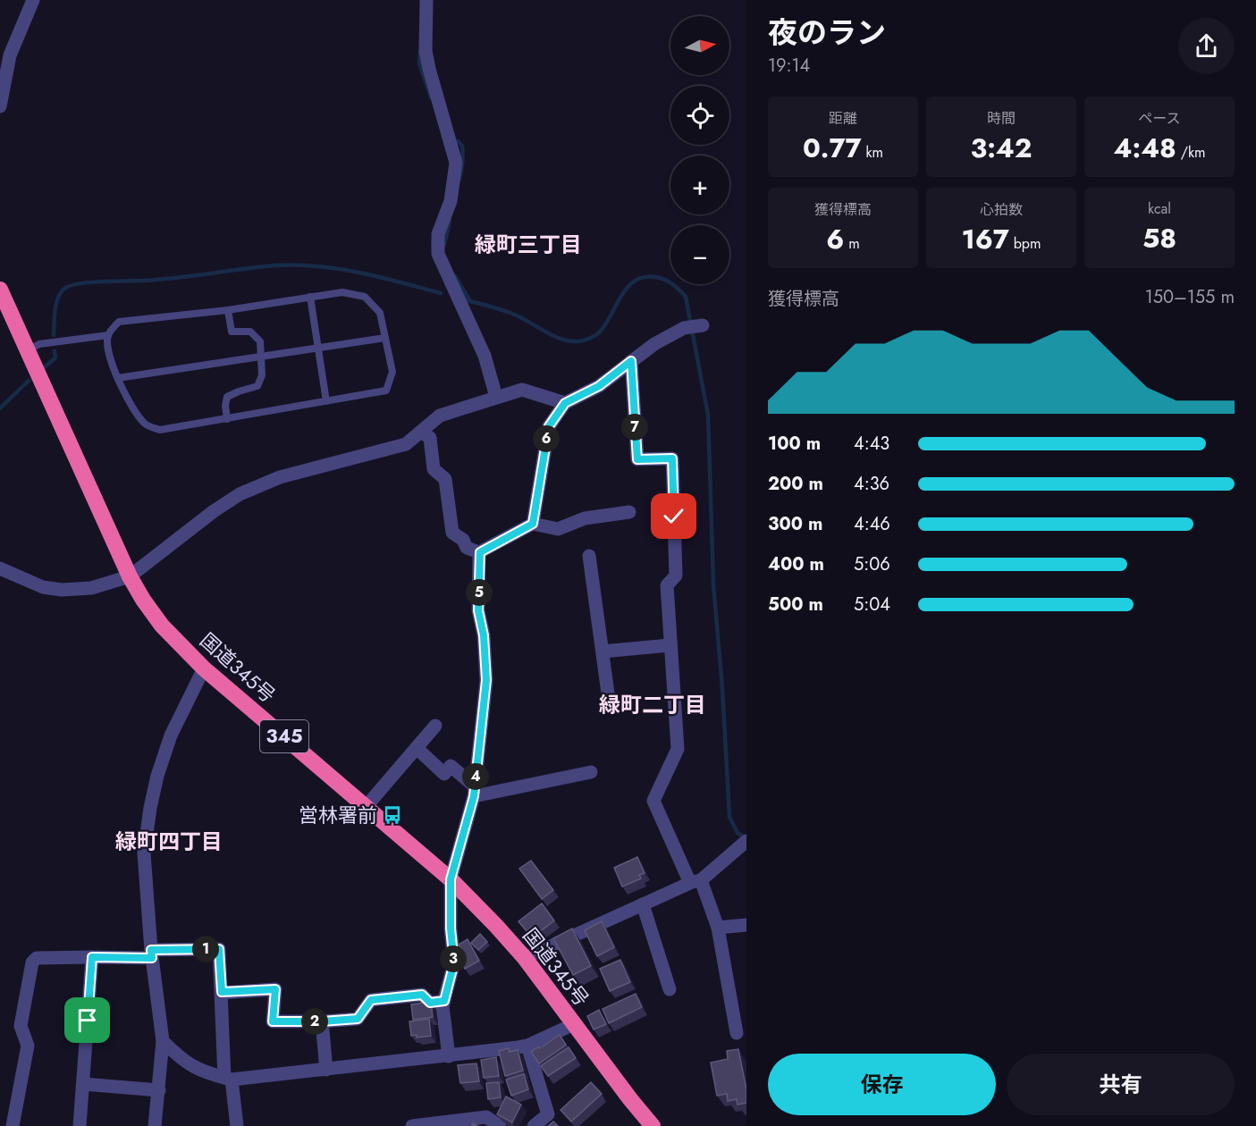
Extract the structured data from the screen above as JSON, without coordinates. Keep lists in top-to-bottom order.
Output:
{
  "streets": {
    "highway": ["国道345号", "345"]
  },
  "districts": ["緑町三丁目", "緑町二丁目", "緑町四丁目"],
  "places": {
    "bus stop": ["営林署前"]
  },
  "north": "right",
  "page": {
    "heading": ["夜のラン", "19:14"],
    "map_buttons": ["+", "−"],
    "stats": [
      ["距離", "0.77 km"],
      ["時間", "3:42"],
      ["ペース", "4:48 /km"],
      ["獲得標高", "6 m"],
      ["心拍数", "167 bpm"],
      ["kcal", "58"]
    ],
    "chart": ["獲得標高", "150–155 m"],
    "pins": [
      "7",
      "6",
      "5",
      "4",
      "1",
      "3",
      "2"
    ],
    "list": [
      {
        "name": "100 m",
        "note": "4:43"
      },
      {
        "name": "200 m",
        "note": "4:36"
      },
      {
        "name": "300 m",
        "note": "4:46"
      },
      {
        "name": "400 m",
        "note": "5:06"
      },
      {
        "name": "500 m",
        "note": "5:04"
      }
    ],
    "buttons": ["保存", "共有"]
  }
}
